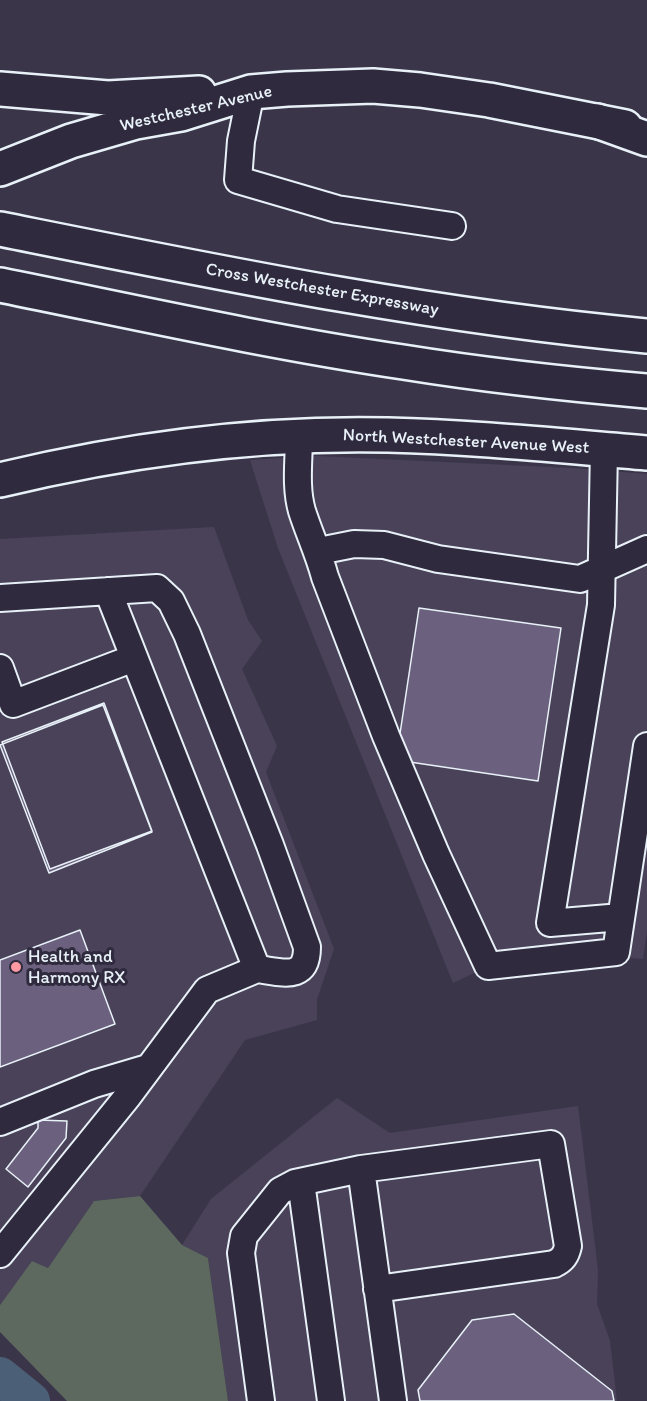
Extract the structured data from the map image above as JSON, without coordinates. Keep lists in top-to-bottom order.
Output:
{
  "streets": {
    "main road": ["Westchester Avenue", "Cross Westchester Expressway", "North Westchester Avenue West"]
  },
  "places": ["Health and Harmony RX"]
}
